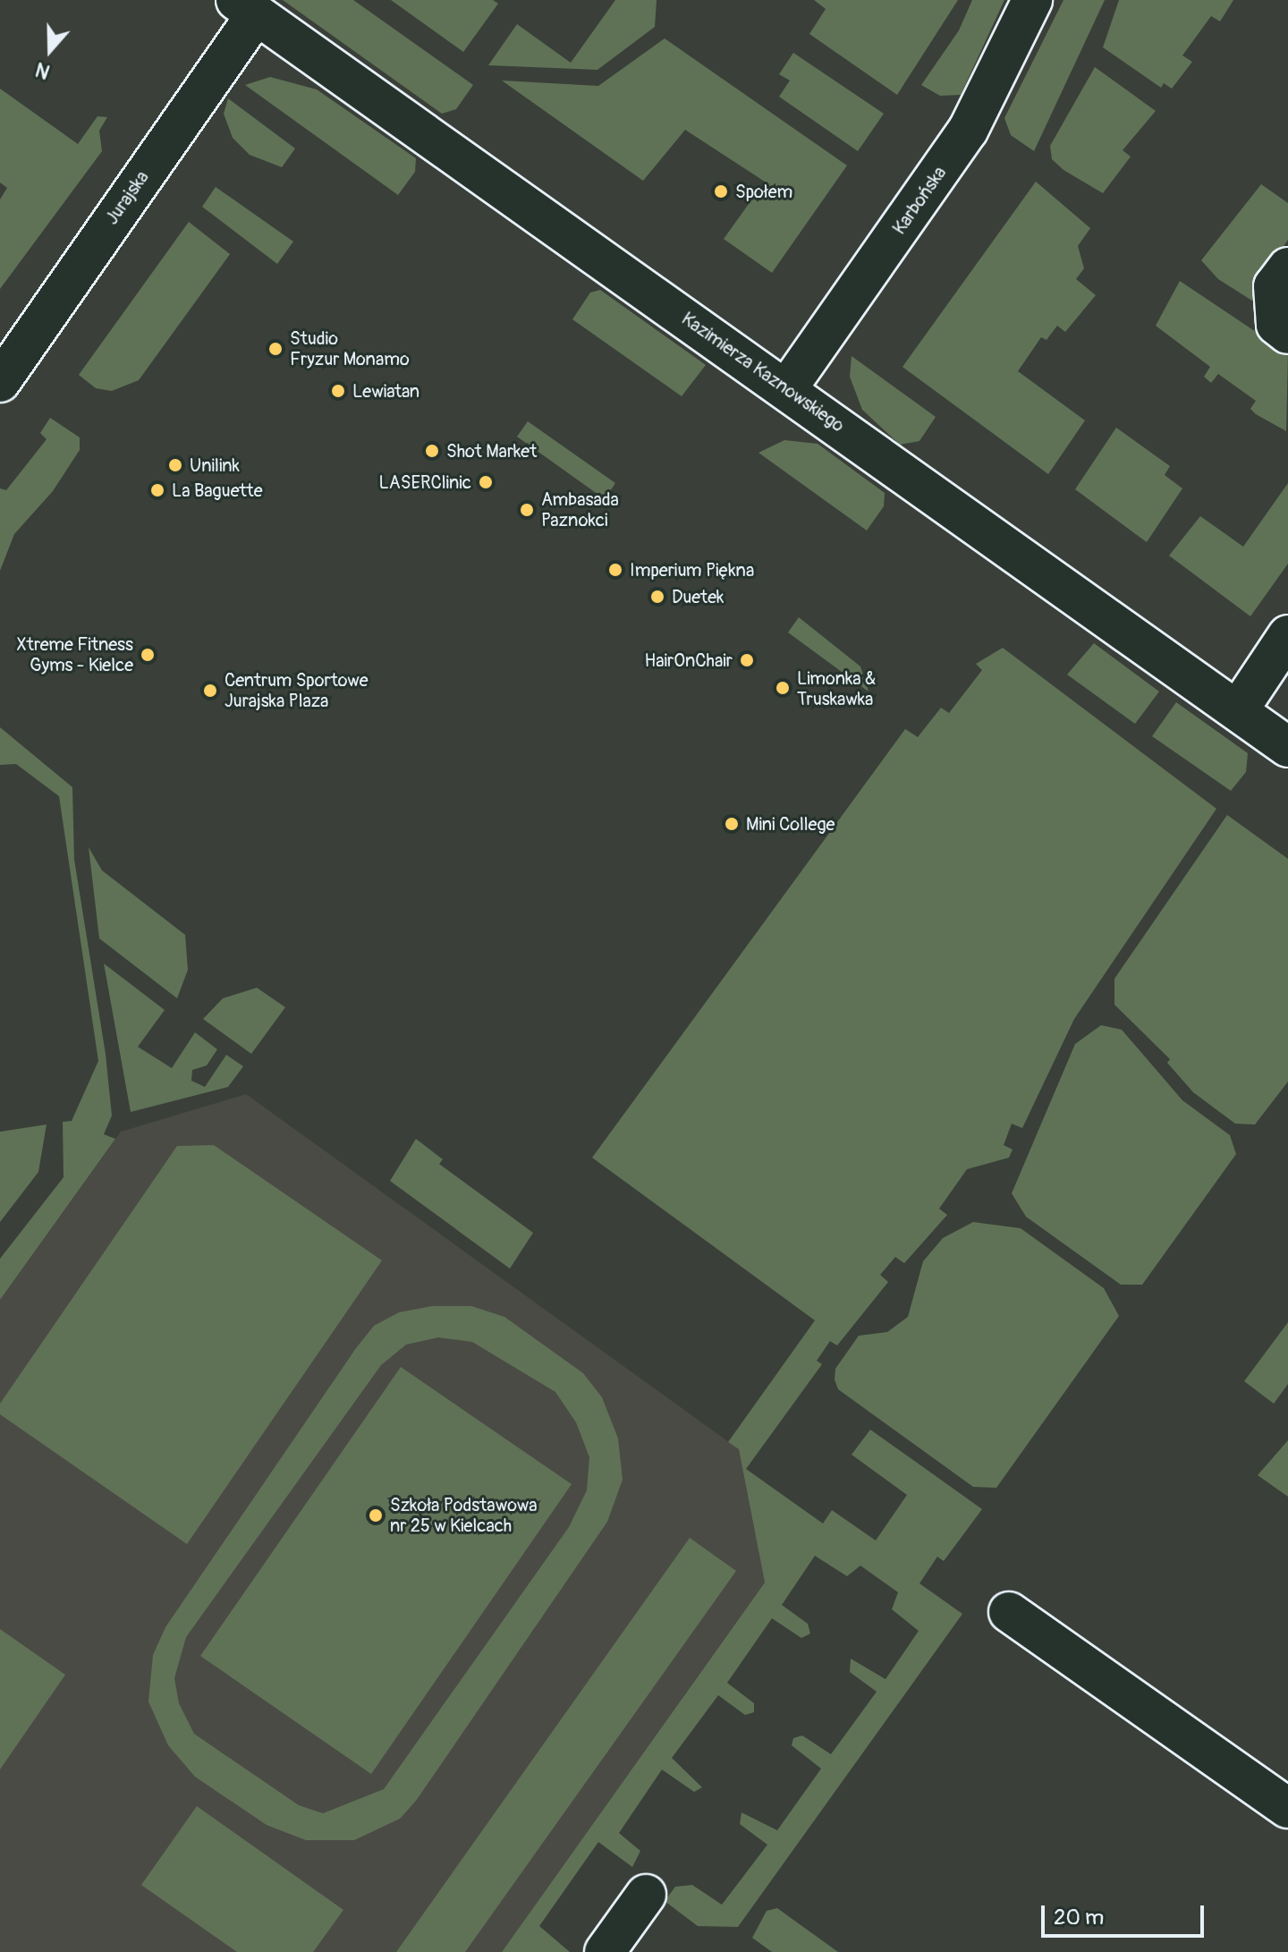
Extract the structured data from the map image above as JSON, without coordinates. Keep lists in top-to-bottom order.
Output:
{
  "streets": {
    "street": ["Jurajska", "Karbońska", "Kazimierza Kaznowskiego"]
  },
  "crossings": [
    ["Jurajska", "Kazimierza Kaznowskiego"],
    ["Karbońska", "Kazimierza Kaznowskiego"]
  ],
  "places": [
    "Społem",
    "Studio Fryzur Monamo",
    "Lewiatan",
    "Shot Market",
    "Unilink",
    "LASERClinic",
    "La Baguette",
    "Ambasada Paznokci",
    "Imperium Piękna",
    "Duetek",
    "Xtreme Fitness Gyms - Kielce",
    "HairOnChair",
    "Limonka & Truskawka",
    "Centrum Sportowe Jurajska Plaza",
    "Mini College",
    "Szkoła Podstawowa nr 25 w Kielcach"
  ],
  "scale_bar": "20 m",
  "north": "bottom"
}
